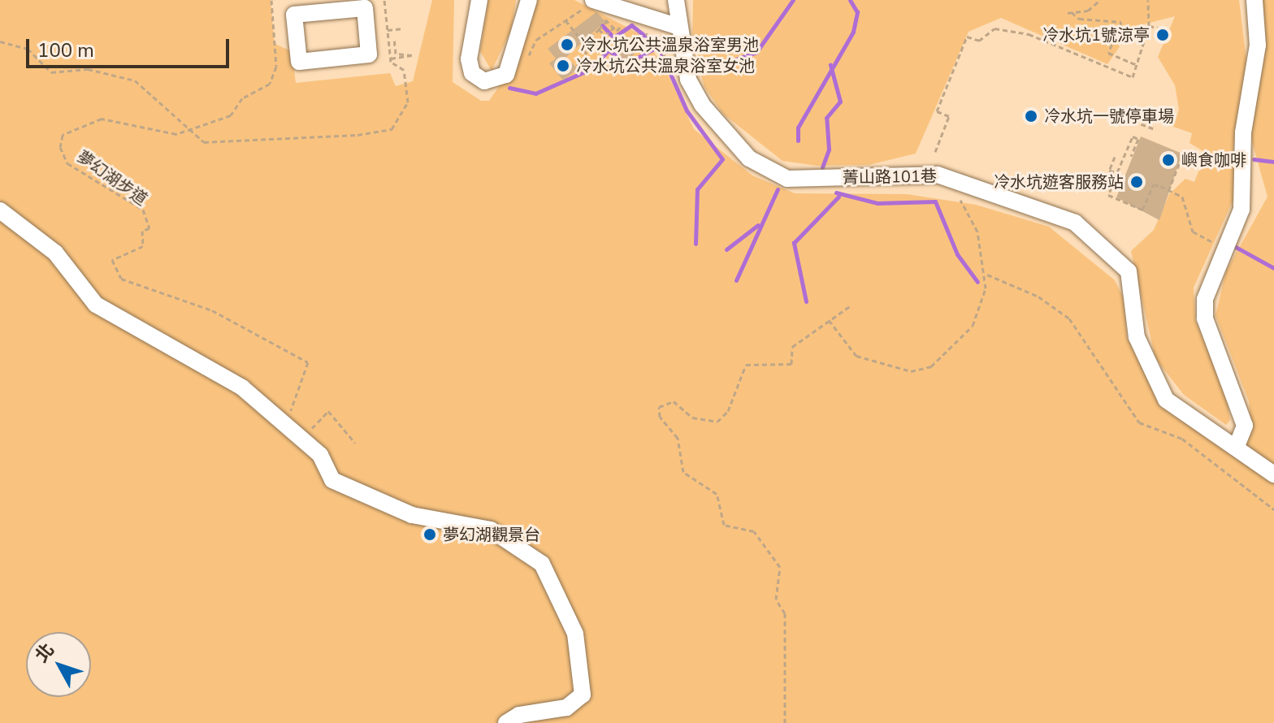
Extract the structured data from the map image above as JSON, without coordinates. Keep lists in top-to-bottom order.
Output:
{
  "streets": {
    "street": ["菁山路101巷"],
    "path": ["夢幻湖步道"]
  },
  "places": [
    "冷水坑1號涼亭",
    "冷水坑公共溫泉浴室男池",
    "冷水坑公共溫泉浴室女池",
    "冷水坑一號停車場",
    "嶼食咖啡",
    "冷水坑遊客服務站",
    "夢幻湖觀景台"
  ],
  "scale_bar": "100 m",
  "north": "top left"
}
